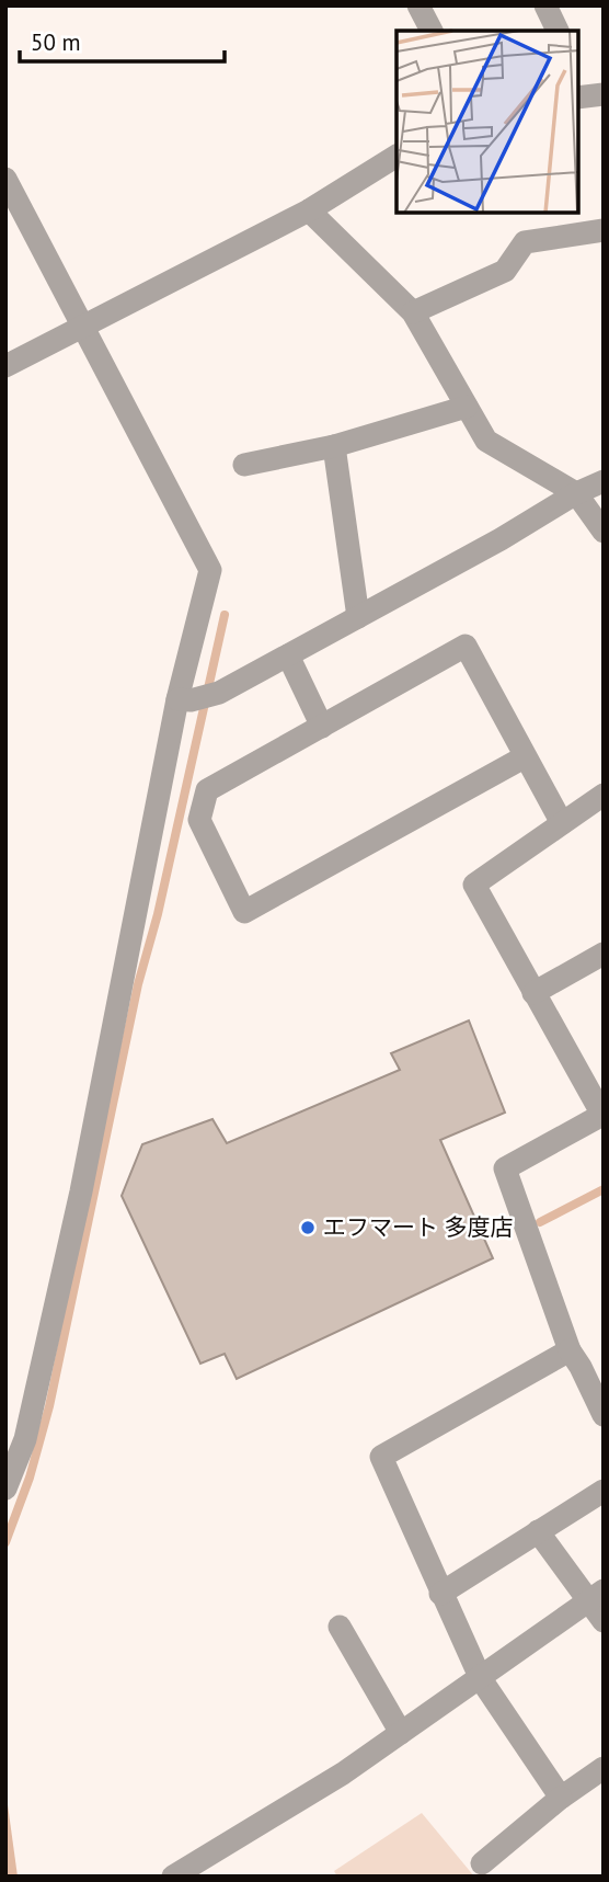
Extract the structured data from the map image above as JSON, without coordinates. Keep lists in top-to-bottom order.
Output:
{
  "places": ["エフマート 多度店"],
  "scale_bar": "50 m"
}
